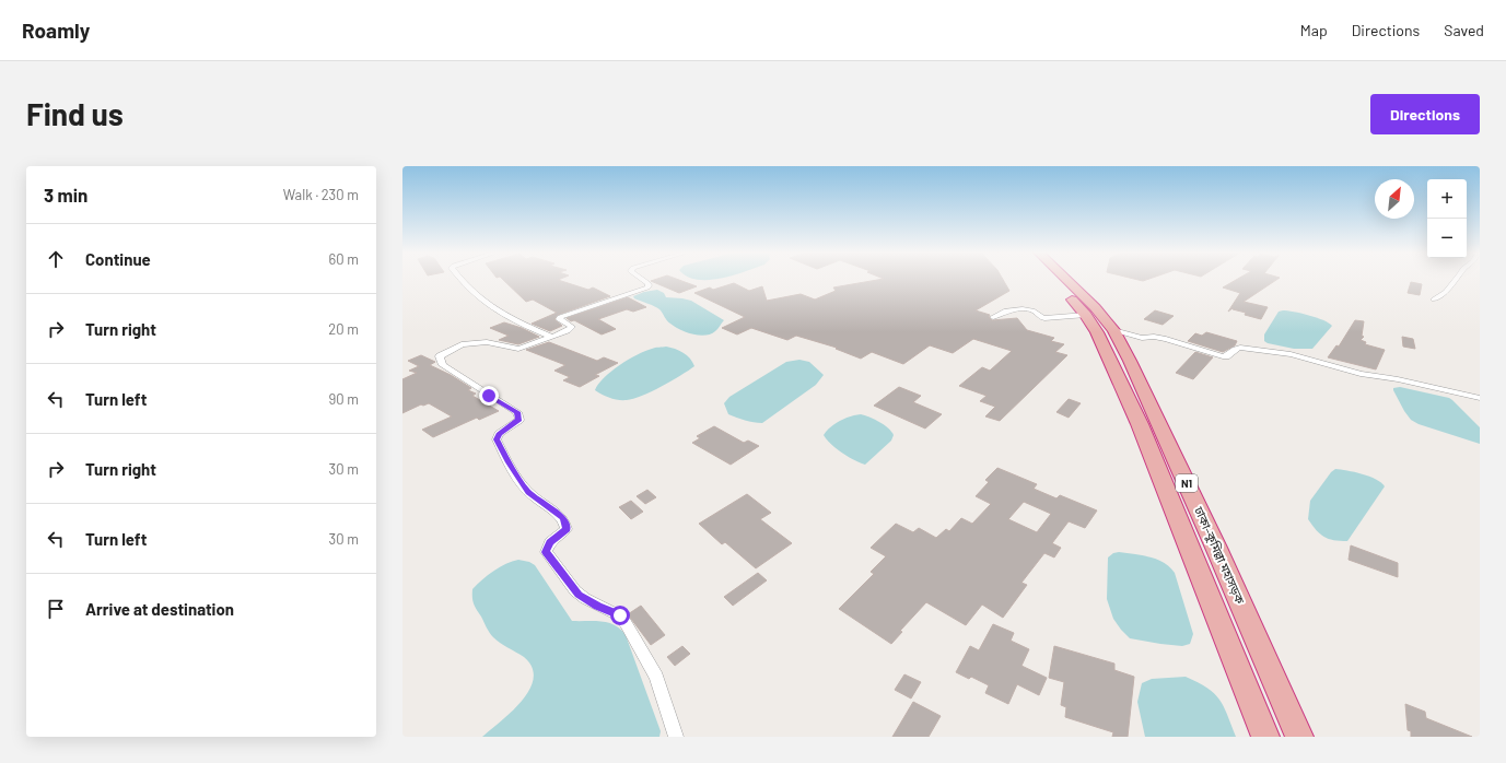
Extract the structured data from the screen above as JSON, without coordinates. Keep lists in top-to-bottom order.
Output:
{
  "streets": {
    "highway": ["N1", "ঢাকা–কুমিল্লা মহাসড়ক"]
  },
  "north": "top right",
  "page": {
    "header": "Roamly",
    "nav": ["Map", "Directions", "Saved"],
    "buttons": "Directions",
    "title": "Find us",
    "heading": ["3 min", "Walk · 230 m"],
    "map_buttons": ["+", "−"],
    "list": [
      ["Continue", "60 m"],
      ["Turn right", "20 m"],
      ["Turn left", "90 m"],
      ["Turn right", "30 m"],
      ["Turn left", "30 m"],
      "Arrive at destination"
    ]
  }
}
